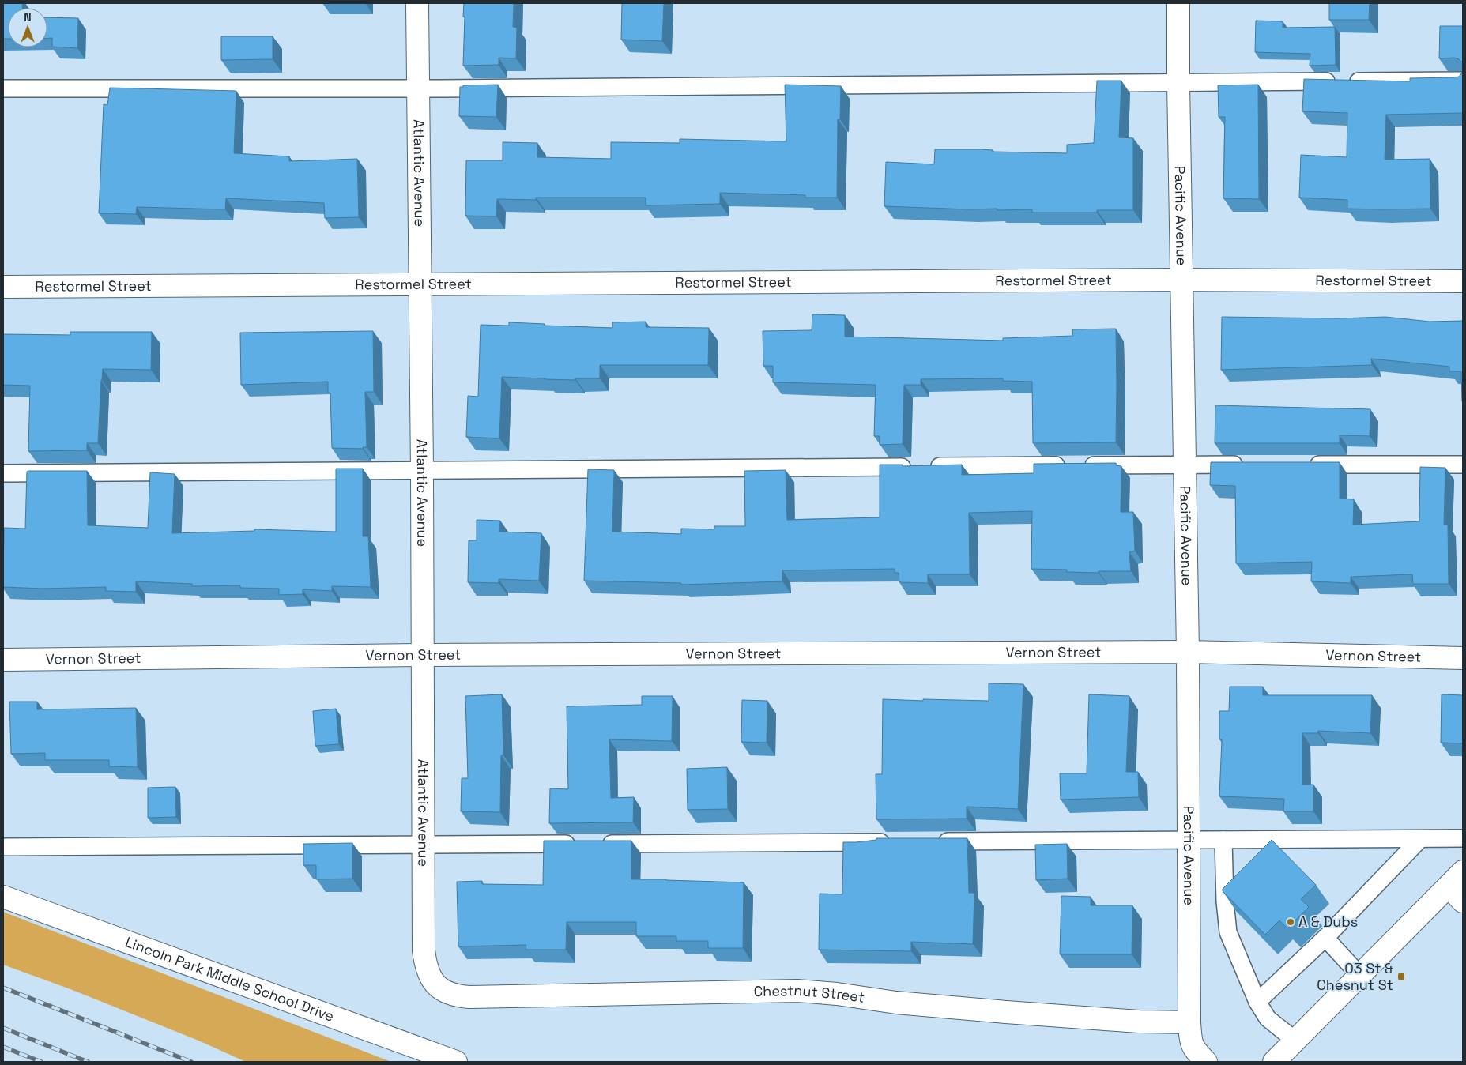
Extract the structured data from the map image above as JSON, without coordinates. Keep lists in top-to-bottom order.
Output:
{
  "streets": {
    "street": [
      "Atlantic Avenue",
      "Pacific Avenue",
      "Restormel Street",
      "Vernon Street",
      "Lincoln Park Middle School Drive",
      "Chestnut Street"
    ]
  },
  "crossings": [
    ["Atlantic Avenue", "Restormel Street"],
    ["Atlantic Avenue", "Vernon Street"],
    ["Atlantic Avenue", "Chestnut Street"],
    ["Pacific Avenue", "Restormel Street"],
    ["Pacific Avenue", "Vernon Street"],
    ["Pacific Avenue", "Chestnut Street"]
  ],
  "places": {
    "other": ["A & Dubs"],
    "transit": ["03 St & Chesnut St"]
  },
  "north": "top"
}
